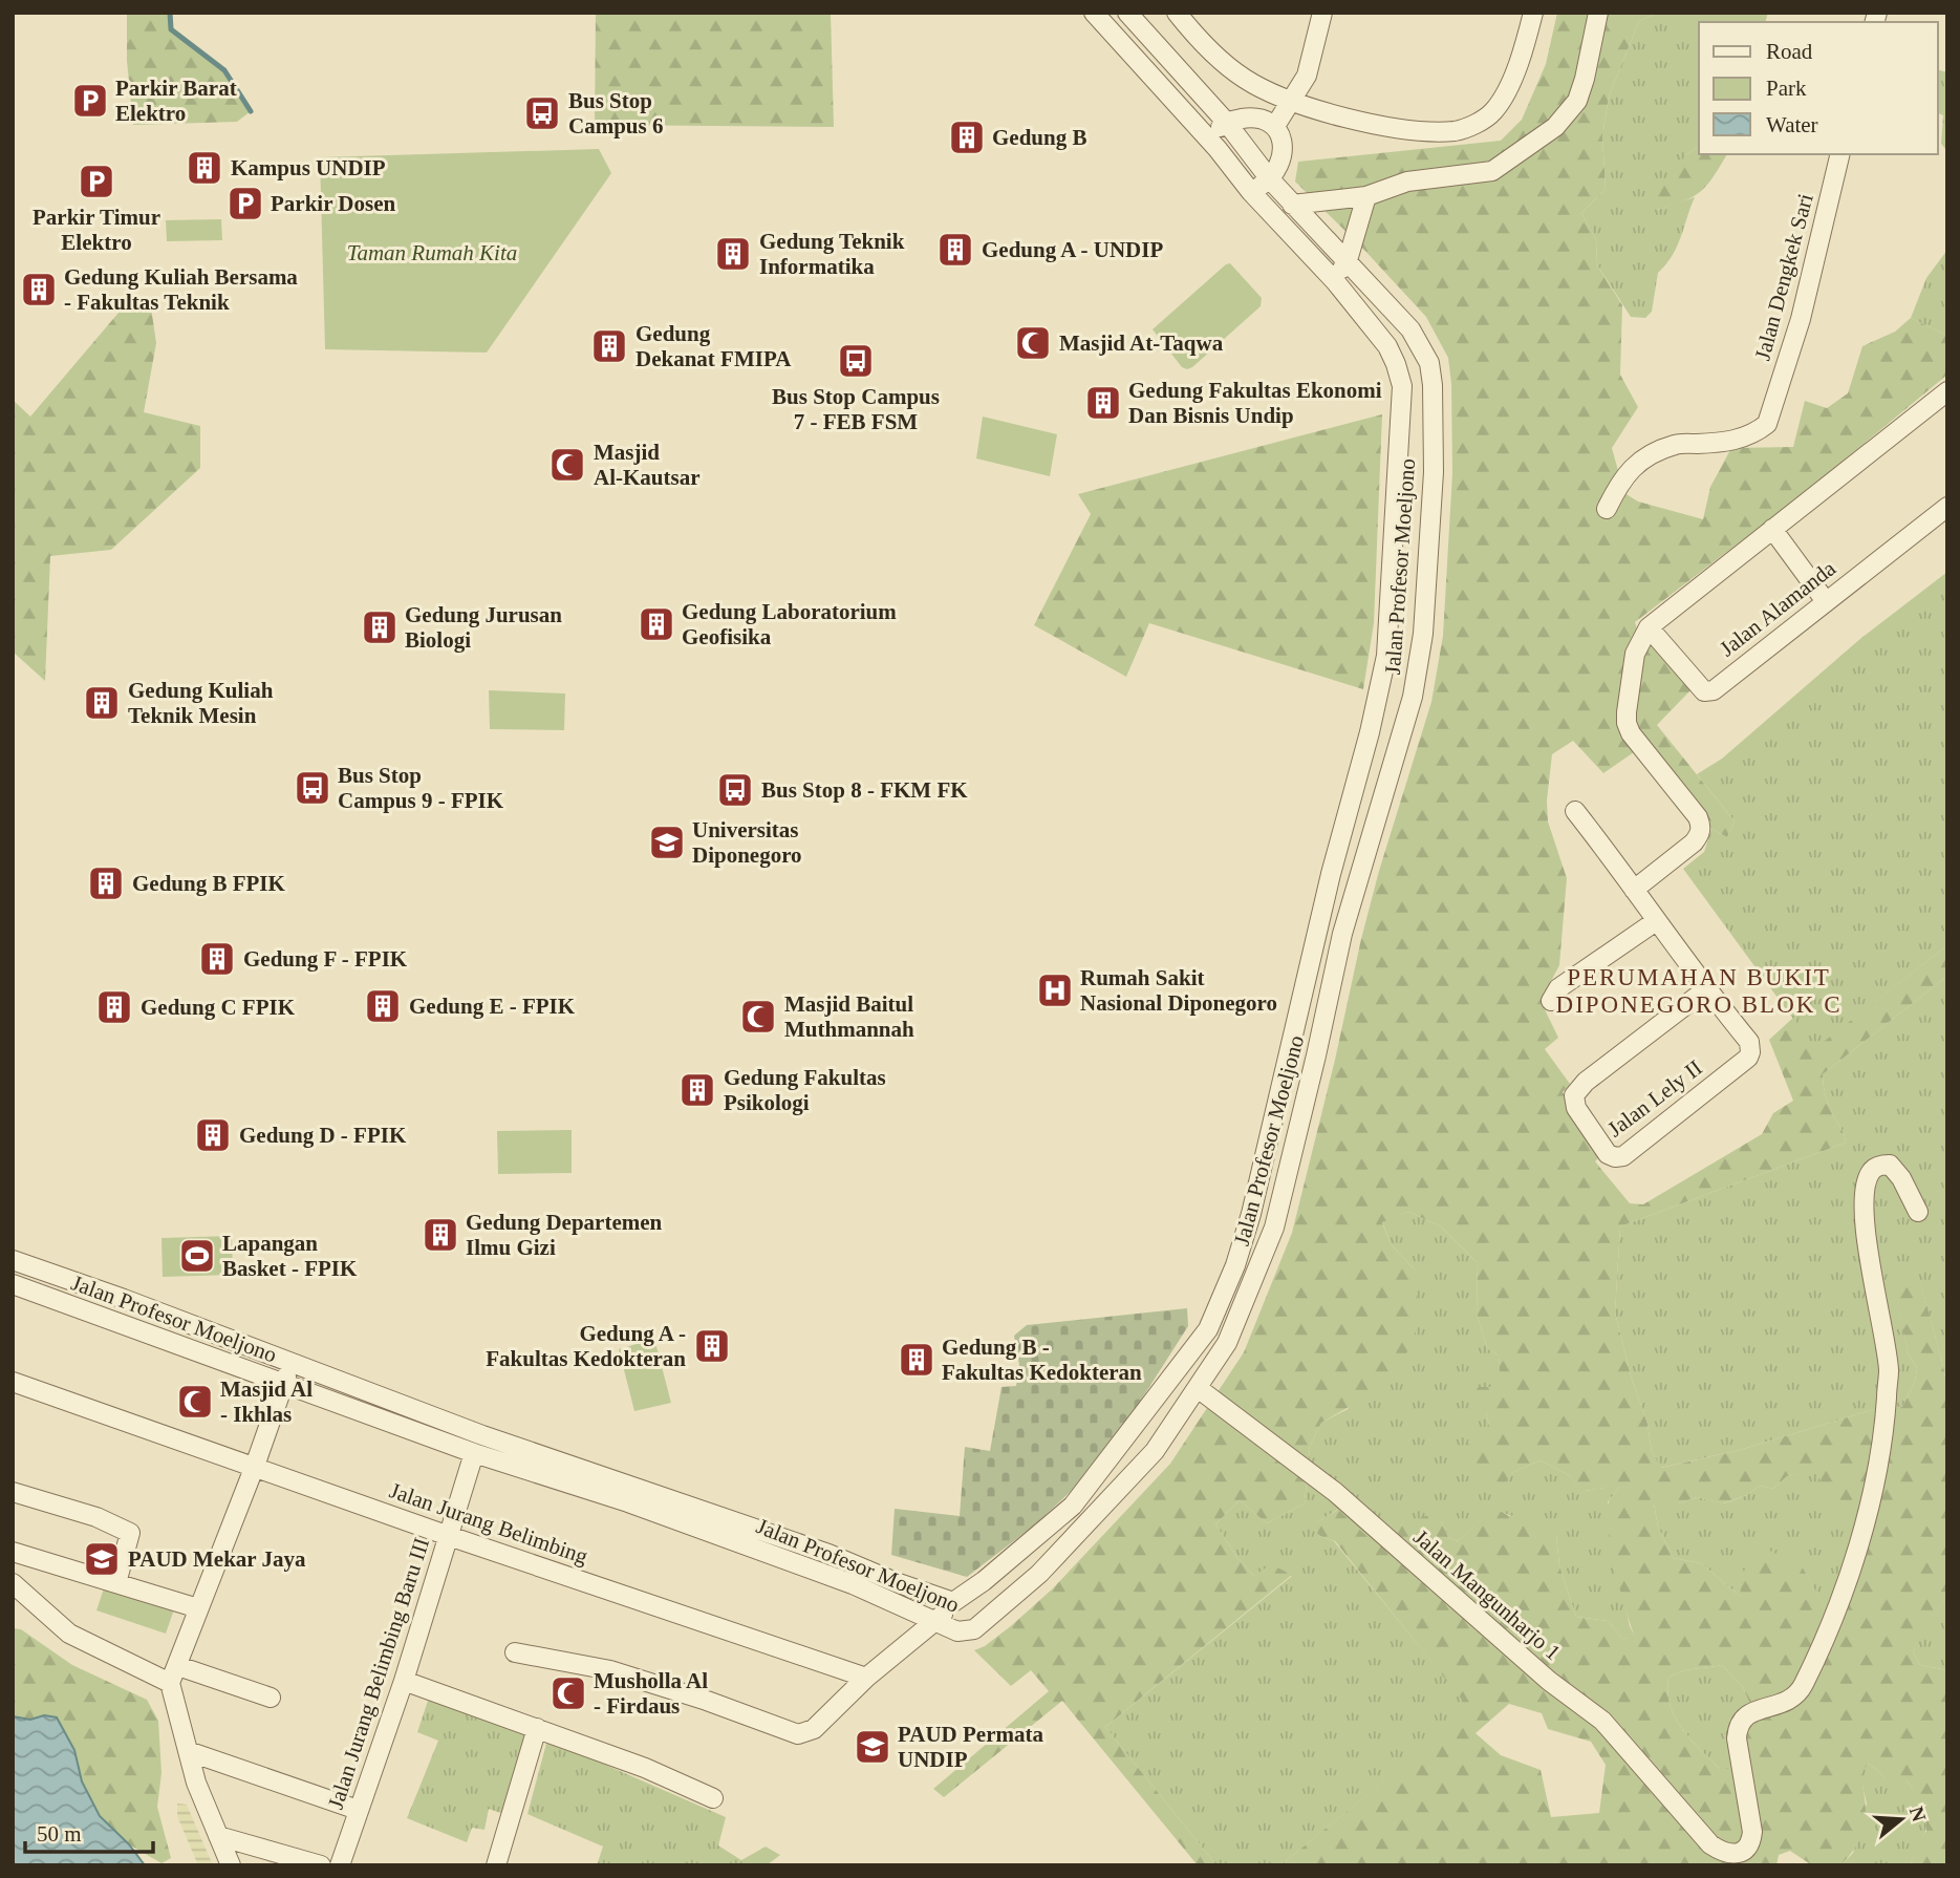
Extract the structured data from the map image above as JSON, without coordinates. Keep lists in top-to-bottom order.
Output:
{
  "streets": {
    "street": [
      "Jalan Dengkek Sari",
      "Jalan Profesor Moeljono",
      "Jalan Alamanda",
      "Jalan Lely II",
      "Jalan Jurang Belimbing",
      "Jalan Mangunharjo 1",
      "Jalan Jurang Belimbing Baru III"
    ]
  },
  "crossings": [
    ["Jalan Profesor Moeljono", "Jalan Mangunharjo 1"],
    ["Jalan Profesor Moeljono", "Jalan Jurang Belimbing Baru III"],
    ["Jalan Jurang Belimbing", "Jalan Jurang Belimbing Baru III"]
  ],
  "districts": ["PERUMAHAN BUKIT DIPONEGORO BLOK C"],
  "parks": ["Taman Rumah Kita"],
  "places": {
    "parking": ["Parkir Barat Elektro", "Parkir Timur Elektro", "Parkir Dosen"],
    "bus stop": [
      "Bus Stop Campus 6",
      "Bus Stop Campus 7 - FEB FSM",
      "Bus Stop Campus 9 - FPIK",
      "Bus Stop 8 - FKM FK"
    ],
    "building": [
      "Gedung B",
      "Kampus UNDIP",
      "Gedung A - UNDIP",
      "Gedung Teknik Informatika",
      "Gedung Kuliah Bersama - Fakultas Teknik",
      "Gedung Dekanat FMIPA",
      "Gedung Fakultas Ekonomi Dan Bisnis Undip",
      "Gedung Laboratorium Geofisika",
      "Gedung Jurusan Biologi",
      "Gedung Kuliah Teknik Mesin",
      "Gedung B FPIK",
      "Gedung F - FPIK",
      "Gedung E - FPIK",
      "Gedung C FPIK",
      "Gedung Fakultas Psikologi",
      "Gedung D - FPIK",
      "Gedung Departemen Ilmu Gizi",
      "Gedung A - Fakultas Kedokteran",
      "Gedung B - Fakultas Kedokteran"
    ],
    "mosque": [
      "Masjid At-Taqwa",
      "Masjid Al-Kautsar",
      "Masjid Baitul Muthmannah",
      "Masjid Al - Ikhlas",
      "Musholla Al - Firdaus"
    ],
    "school or university": ["Universitas Diponegoro", "PAUD Mekar Jaya", "PAUD Permata UNDIP"],
    "hospital": ["Rumah Sakit Nasional Diponegoro"],
    "sports": ["Lapangan Basket - FPIK"]
  },
  "legend": ["Road", "Park", "Water"],
  "scale_bar": "50 m",
  "north": "right"
}
